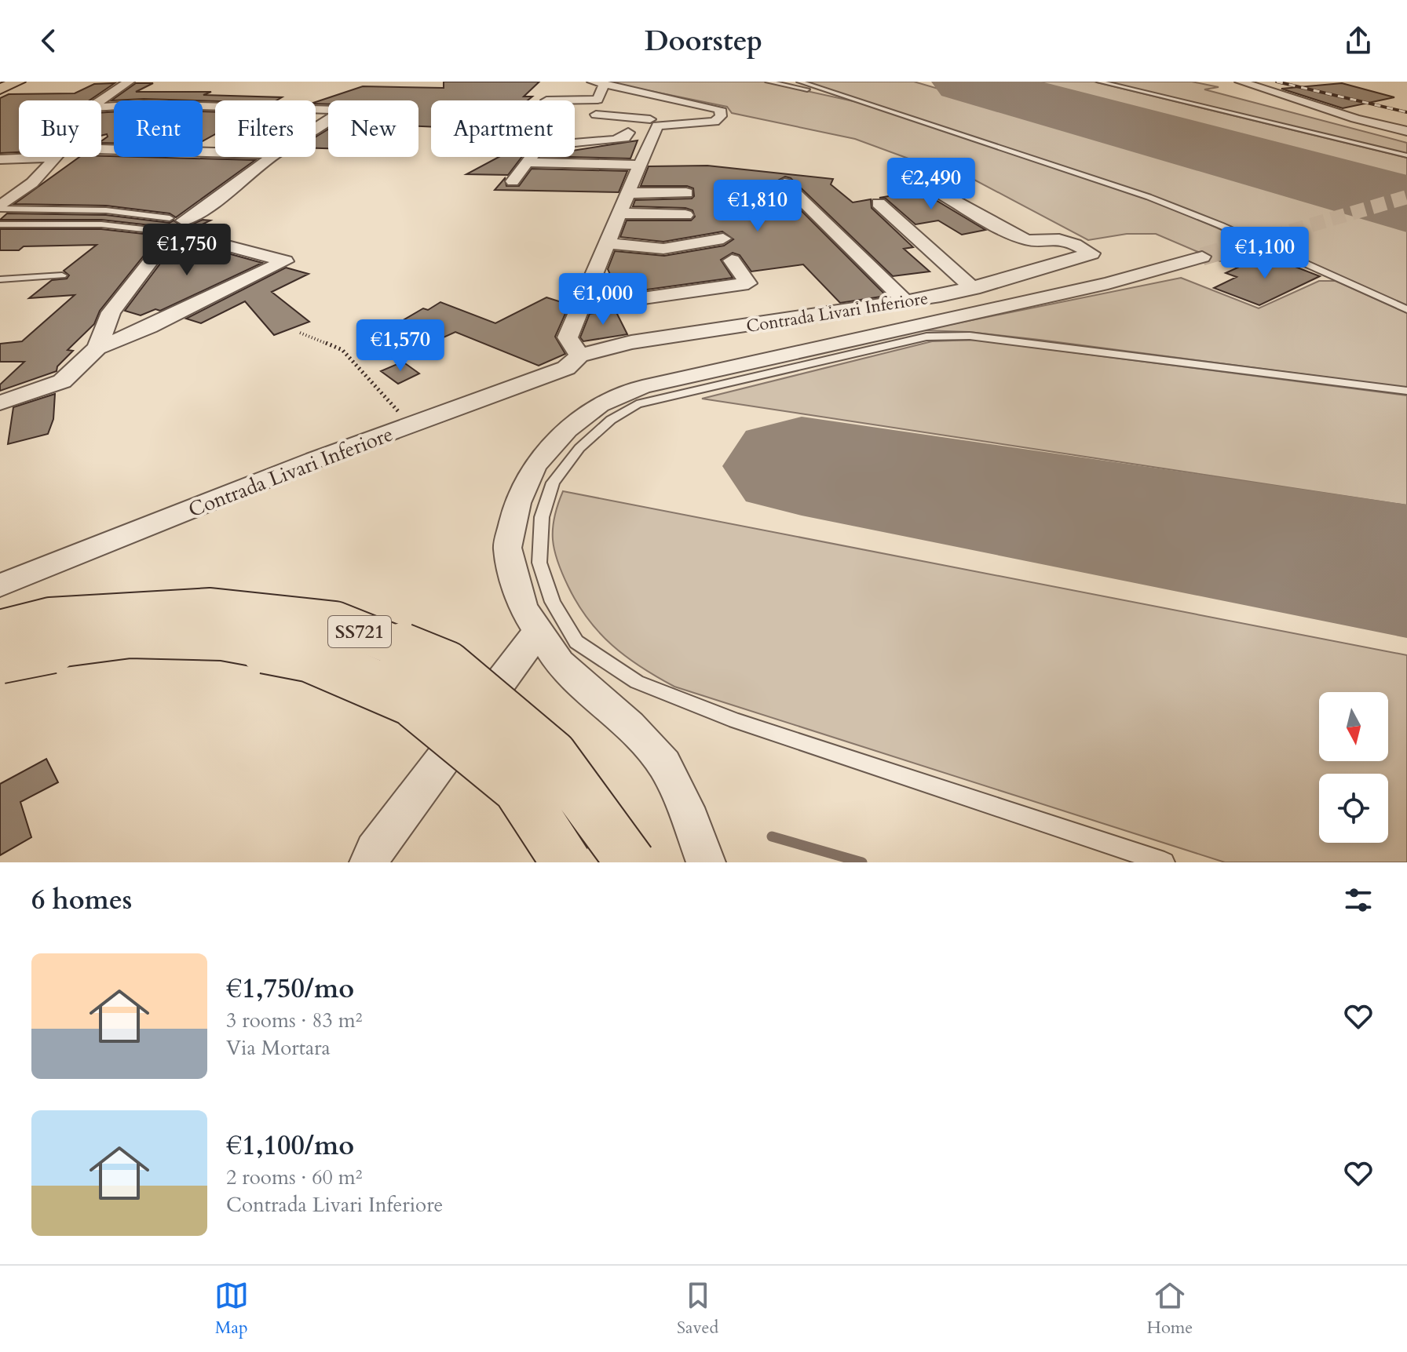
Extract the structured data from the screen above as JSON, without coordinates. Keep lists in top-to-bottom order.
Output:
{
  "streets": {
    "highway": ["SS721"],
    "street": ["Contrada Livari Inferiore"]
  },
  "north": "bottom",
  "page": {
    "header": "Doorstep",
    "chip": [
      "Buy",
      "Rent",
      "Filters",
      "New",
      "Apartment"
    ],
    "price": [
      "€2,490",
      "€1,810",
      "€1,750",
      "€1,100",
      "€1,000",
      "€1,570"
    ],
    "heading": "6 homes",
    "list": [
      {
        "name": "€1,750/mo",
        "note": "3 rooms · 83 m² · Via Mortara"
      },
      {
        "name": "€1,100/mo",
        "note": "2 rooms · 60 m² · Contrada Livari Inferiore"
      }
    ],
    "tabs": ["Map", "Saved", "Home"]
  }
}
